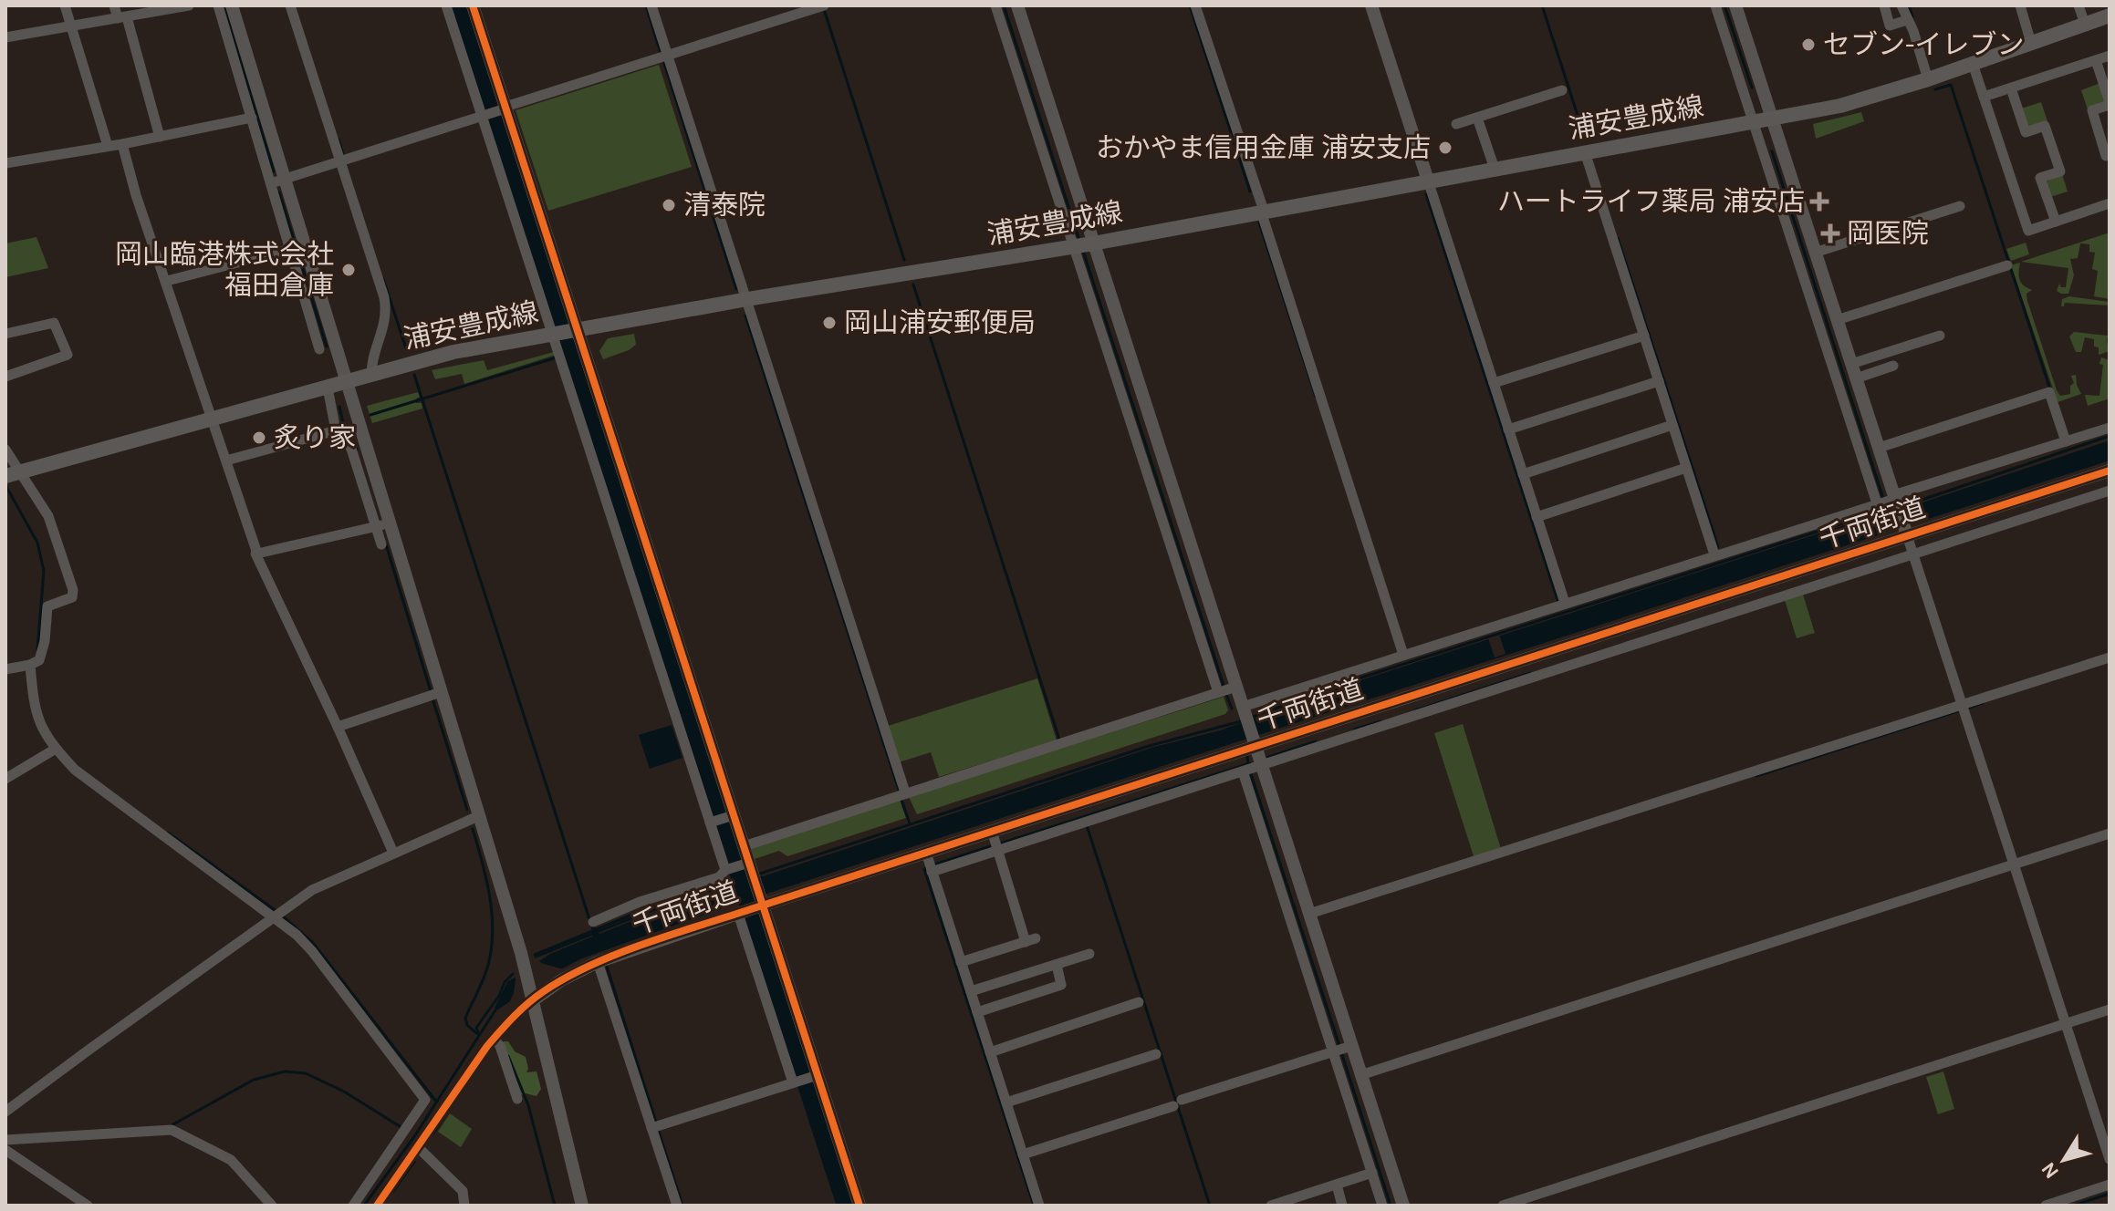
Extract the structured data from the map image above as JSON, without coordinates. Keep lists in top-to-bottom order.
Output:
{
  "streets": {
    "main road": ["浦安豊成線"],
    "street": ["千両街道"]
  },
  "places": {
    "other": [
      "セブン-イレブン",
      "おかやま信用金庫 浦安支店",
      "清泰院",
      "岡山臨港株式会社 福田倉庫",
      "岡山浦安郵便局",
      "炙り家"
    ],
    "health": ["ハートライフ薬局 浦安店", "岡医院"]
  },
  "north": "bottom left"
}
